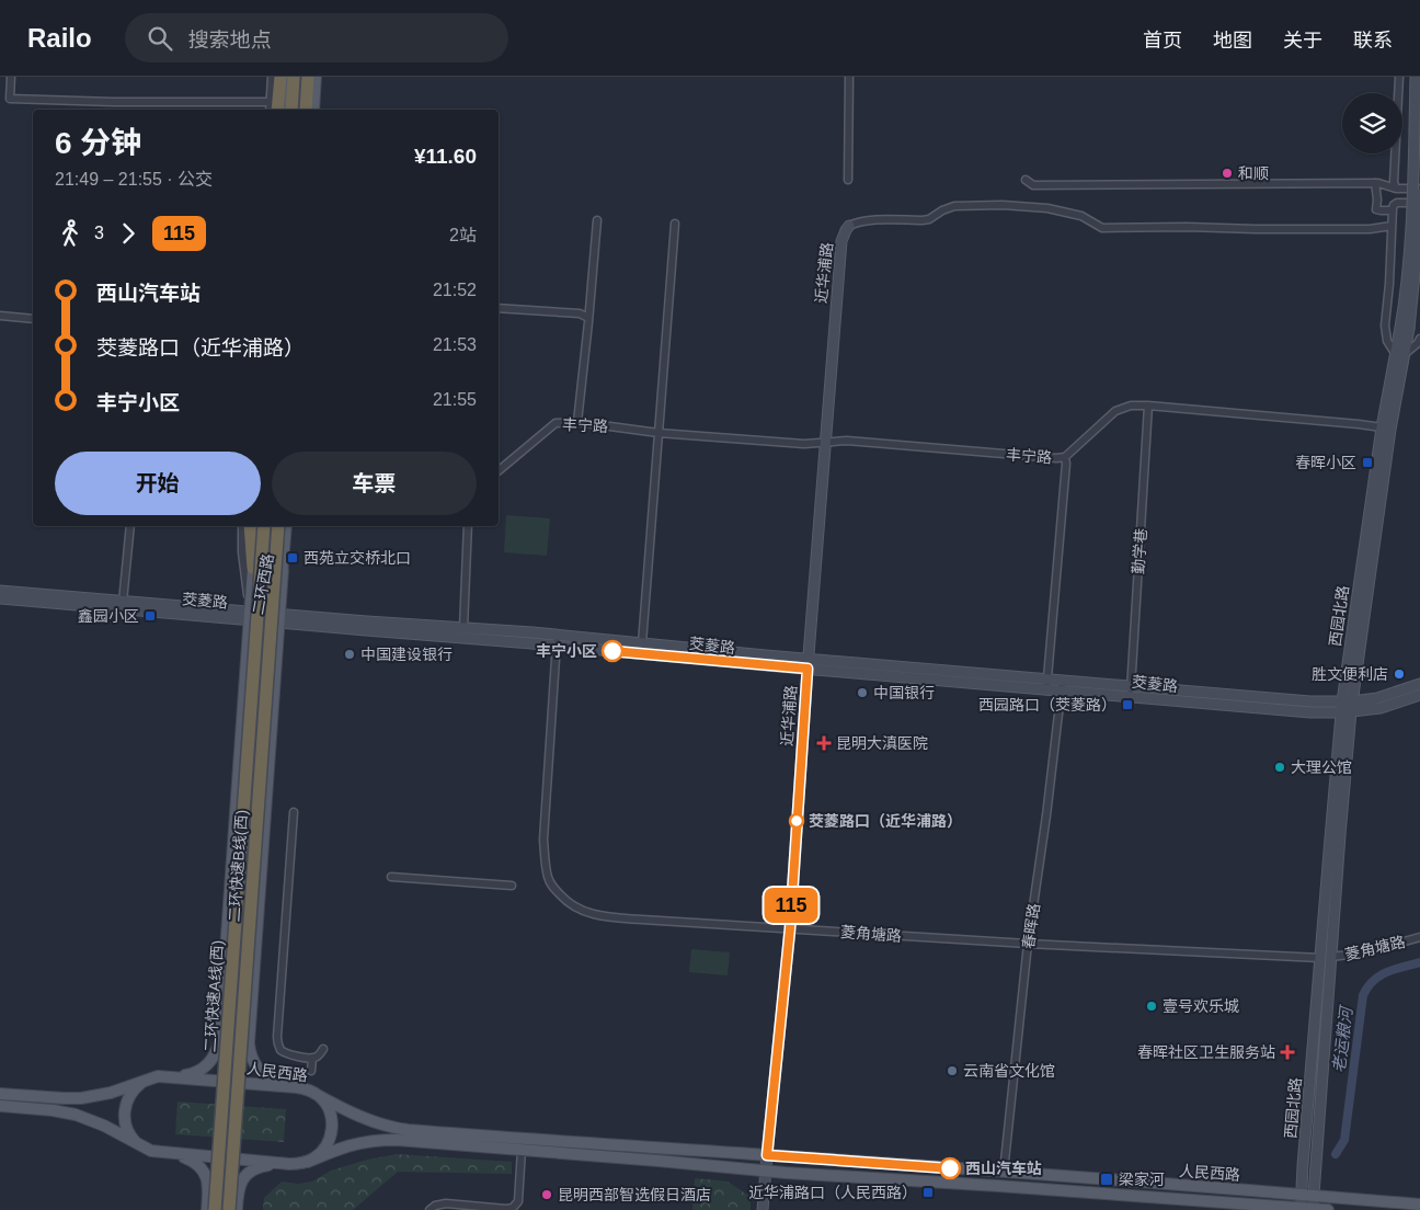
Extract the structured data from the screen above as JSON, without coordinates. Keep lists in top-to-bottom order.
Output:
{
  "streets": {
    "highway": ["二环快速B线(西)", "二环快速A线(西)"],
    "main road": ["二环西路", "人民西路"],
    "street": [
      "近华浦路",
      "丰宁路",
      "勤学巷",
      "茭菱路",
      "西园北路",
      "春晖路",
      "菱角塘路"
    ]
  },
  "crossings": [
    ["近华浦路", "丰宁路"],
    ["近华浦路", "茭菱路"],
    ["近华浦路", "菱角塘路"],
    ["近华浦路", "人民西路"],
    ["丰宁路", "勤学巷"],
    ["丰宁路", "西园北路"],
    ["勤学巷", "茭菱路"],
    ["二环西路", "茭菱路"],
    ["茭菱路", "西园北路"],
    ["茭菱路", "春晖路"],
    ["茭菱路", "菱角塘路"],
    ["西园北路", "菱角塘路"],
    ["西园北路", "人民西路"],
    ["春晖路", "菱角塘路"],
    ["春晖路", "人民西路"]
  ],
  "water": ["老运粮河"],
  "places": {
    "other": [
      "和顺",
      "丰宁小区",
      "中国建设银行",
      "胜文便利店",
      "中国银行",
      "大理公馆",
      "茭菱路口（近华浦路）",
      "壹号欢乐城",
      "云南省文化馆",
      "西山汽车站",
      "昆明西部智选假日酒店"
    ],
    "transit": [
      "春晖小区",
      "西苑立交桥北口",
      "鑫园小区",
      "西园路口（茭菱路）",
      "梁家河",
      "近华浦路口（人民西路）"
    ],
    "health": ["昆明大滇医院", "春晖社区卫生服务站"]
  },
  "lines": ["bus line 115"],
  "page": {
    "header": "Railo",
    "search": "搜索地点",
    "nav": [
      "首页",
      "地图",
      "关于",
      "联系"
    ],
    "on_map": "115",
    "heading": ["6 分钟", "21:49 – 21:55 · 公交", "¥11.60"],
    "legs": ["3", "115", "2站"],
    "list": [
      {
        "name": "西山汽车站",
        "value": "21:52"
      },
      {
        "name": "茭菱路口（近华浦路）",
        "value": "21:53"
      },
      {
        "name": "丰宁小区",
        "value": "21:55"
      }
    ],
    "buttons": ["开始", "车票"]
  }
}
